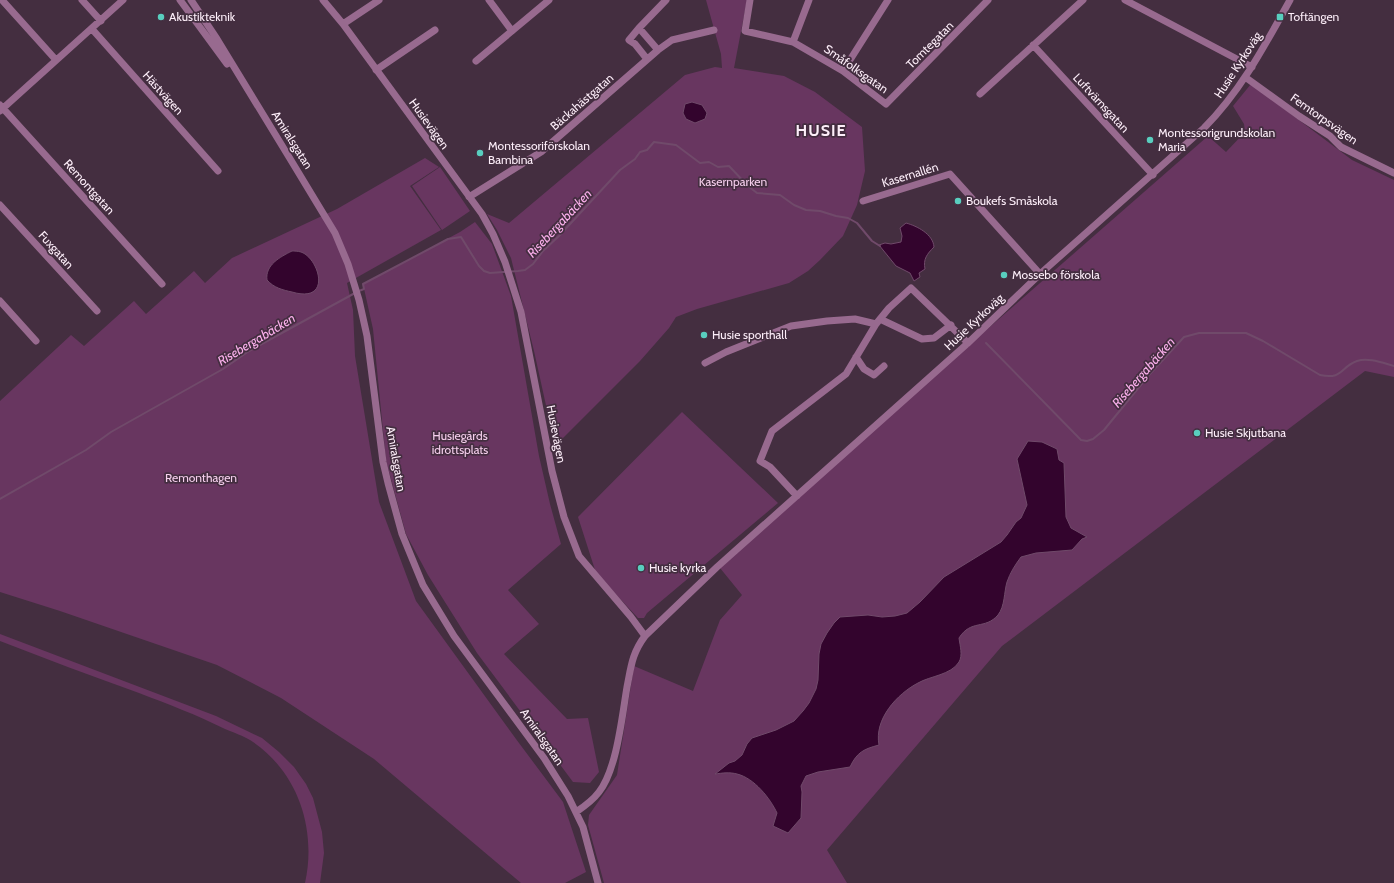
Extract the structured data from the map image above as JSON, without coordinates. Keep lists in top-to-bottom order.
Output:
{
  "streets": {
    "street": [
      "Tomtegatan",
      "Husie Kyrkoväg",
      "Småfolksgatan",
      "Hästvägen",
      "Bäckahästgatan",
      "Luftvärnsgatan",
      "Femtorpsvägen",
      "Husievägen",
      "Amiralsgatan",
      "Kasernallén",
      "Remontgatan",
      "Fuxgatan"
    ]
  },
  "crossings": [
    ["Tomtegatan", "Småfolksgatan"],
    ["Husie Kyrkoväg", "Luftvärnsgatan"],
    ["Husie Kyrkoväg", "Femtorpsvägen"],
    ["Husie Kyrkoväg", "Husievägen"],
    ["Husie Kyrkoväg", "Kasernallén"],
    ["Bäckahästgatan", "Husievägen"]
  ],
  "districts": ["HUSIE"],
  "water": ["Risebergabäcken"],
  "parks": ["Kasernparken", "Husiegårds idrottsplats", "Remonthagen"],
  "places": {
    "other": [
      "Akustikteknik",
      "Montessorigrundskolan Maria",
      "Montessoriförskolan Bambina",
      "Boukefs Småskola",
      "Mossebo förskola",
      "Husie sporthall",
      "Husie Skjutbana",
      "Husie kyrka"
    ],
    "transit": ["Toftängen"]
  }
}
